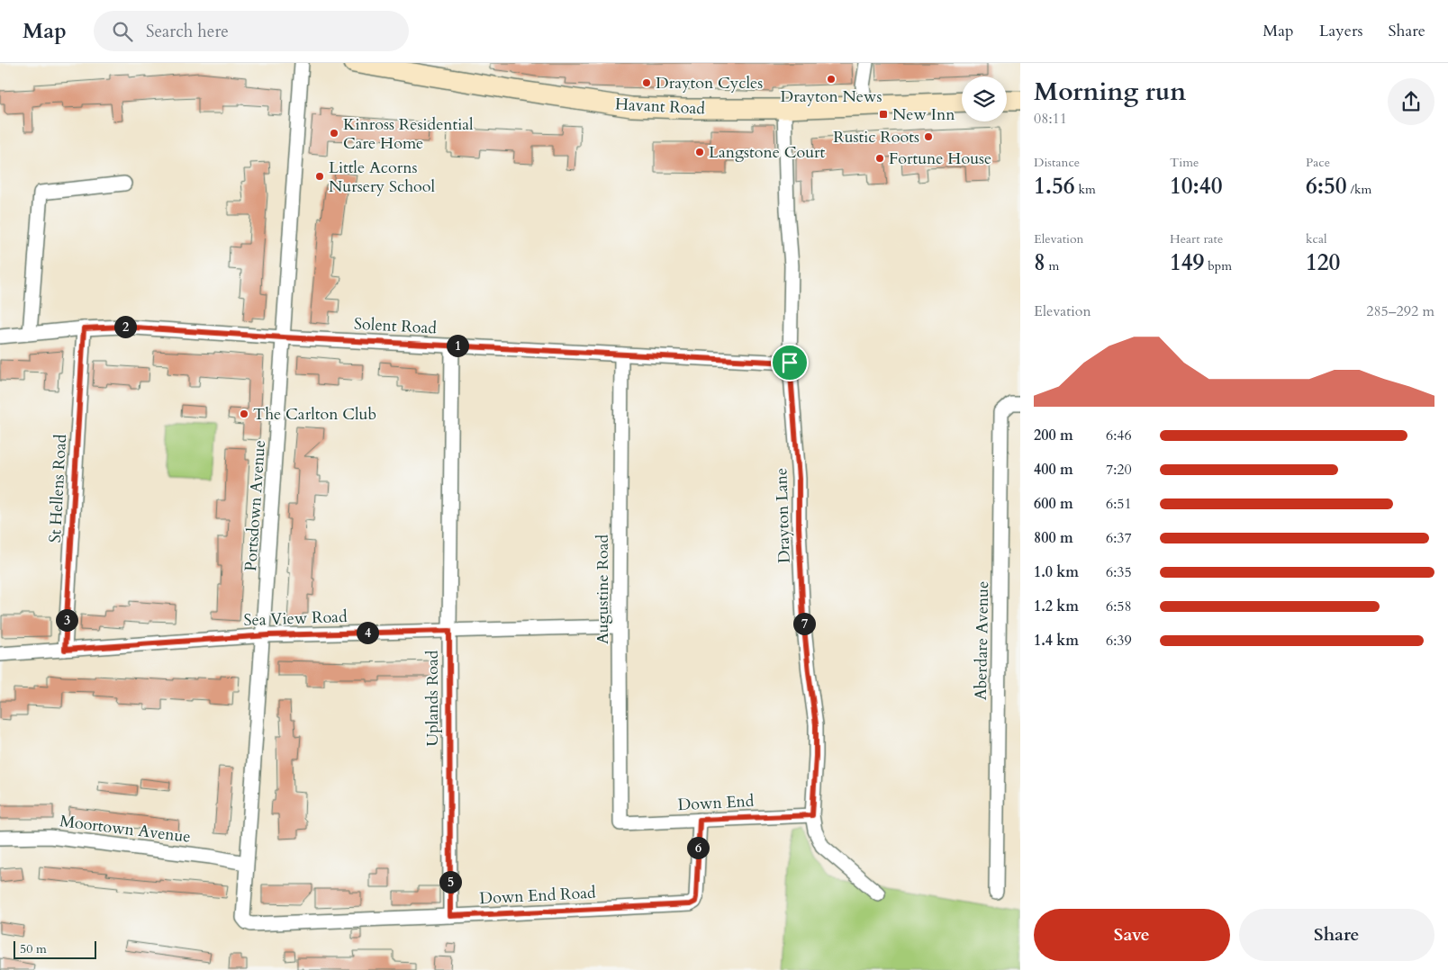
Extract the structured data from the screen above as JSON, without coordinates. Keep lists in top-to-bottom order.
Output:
{
  "streets": {
    "street": [
      "Havant Road",
      "Solent Road",
      "St Hellens Road",
      "Portsdown Avenue",
      "Drayton Lane",
      "Augustine Road",
      "Sea View Road",
      "Aberdare Avenue",
      "Uplands Road",
      "Down End",
      "Moortown Avenue",
      "Down End Road"
    ]
  },
  "crossings": [
    ["Havant Road", "Drayton Lane"],
    ["Solent Road", "St Hellens Road"],
    ["Solent Road", "Portsdown Avenue"],
    ["Solent Road", "Drayton Lane"],
    ["Solent Road", "Augustine Road"],
    ["Solent Road", "Uplands Road"],
    ["St Hellens Road", "Sea View Road"],
    ["Portsdown Avenue", "Sea View Road"],
    ["Portsdown Avenue", "Moortown Avenue"],
    ["Portsdown Avenue", "Down End Road"],
    ["Drayton Lane", "Down End"],
    ["Augustine Road", "Sea View Road"],
    ["Augustine Road", "Down End"],
    ["Sea View Road", "Uplands Road"],
    ["Uplands Road", "Down End Road"],
    ["Down End", "Down End Road"]
  ],
  "places": {
    "other": [
      "Drayton News",
      "Drayton Cycles",
      "Kinross Residential Care Home",
      "Rustic Roots",
      "Langstone Court",
      "Fortune House",
      "Little Acorns Nursery School",
      "The Carlton Club"
    ],
    "transit": ["New Inn"]
  },
  "scale_bar": "50 m",
  "page": {
    "header": "Map",
    "search": "Search here",
    "nav": ["Map", "Layers", "Share"],
    "heading": ["Morning run", "08:11"],
    "stats": [
      ["Distance", "1.56 km"],
      ["Time", "10:40"],
      ["Pace", "6:50 /km"],
      ["Elevation", "8 m"],
      ["Heart rate", "149 bpm"],
      ["kcal", "120"]
    ],
    "chart": ["Elevation", "285–292 m"],
    "pins": [
      "2",
      "1",
      "3",
      "7",
      "4",
      "6",
      "5"
    ],
    "list": [
      {
        "name": "200 m",
        "note": "6:46"
      },
      {
        "name": "400 m",
        "note": "7:20"
      },
      {
        "name": "600 m",
        "note": "6:51"
      },
      {
        "name": "800 m",
        "note": "6:37"
      },
      {
        "name": "1.0 km",
        "note": "6:35"
      },
      {
        "name": "1.2 km",
        "note": "6:58"
      },
      {
        "name": "1.4 km",
        "note": "6:39"
      }
    ],
    "buttons": ["Save", "Share"],
    "scale": "50 m"
  }
}
